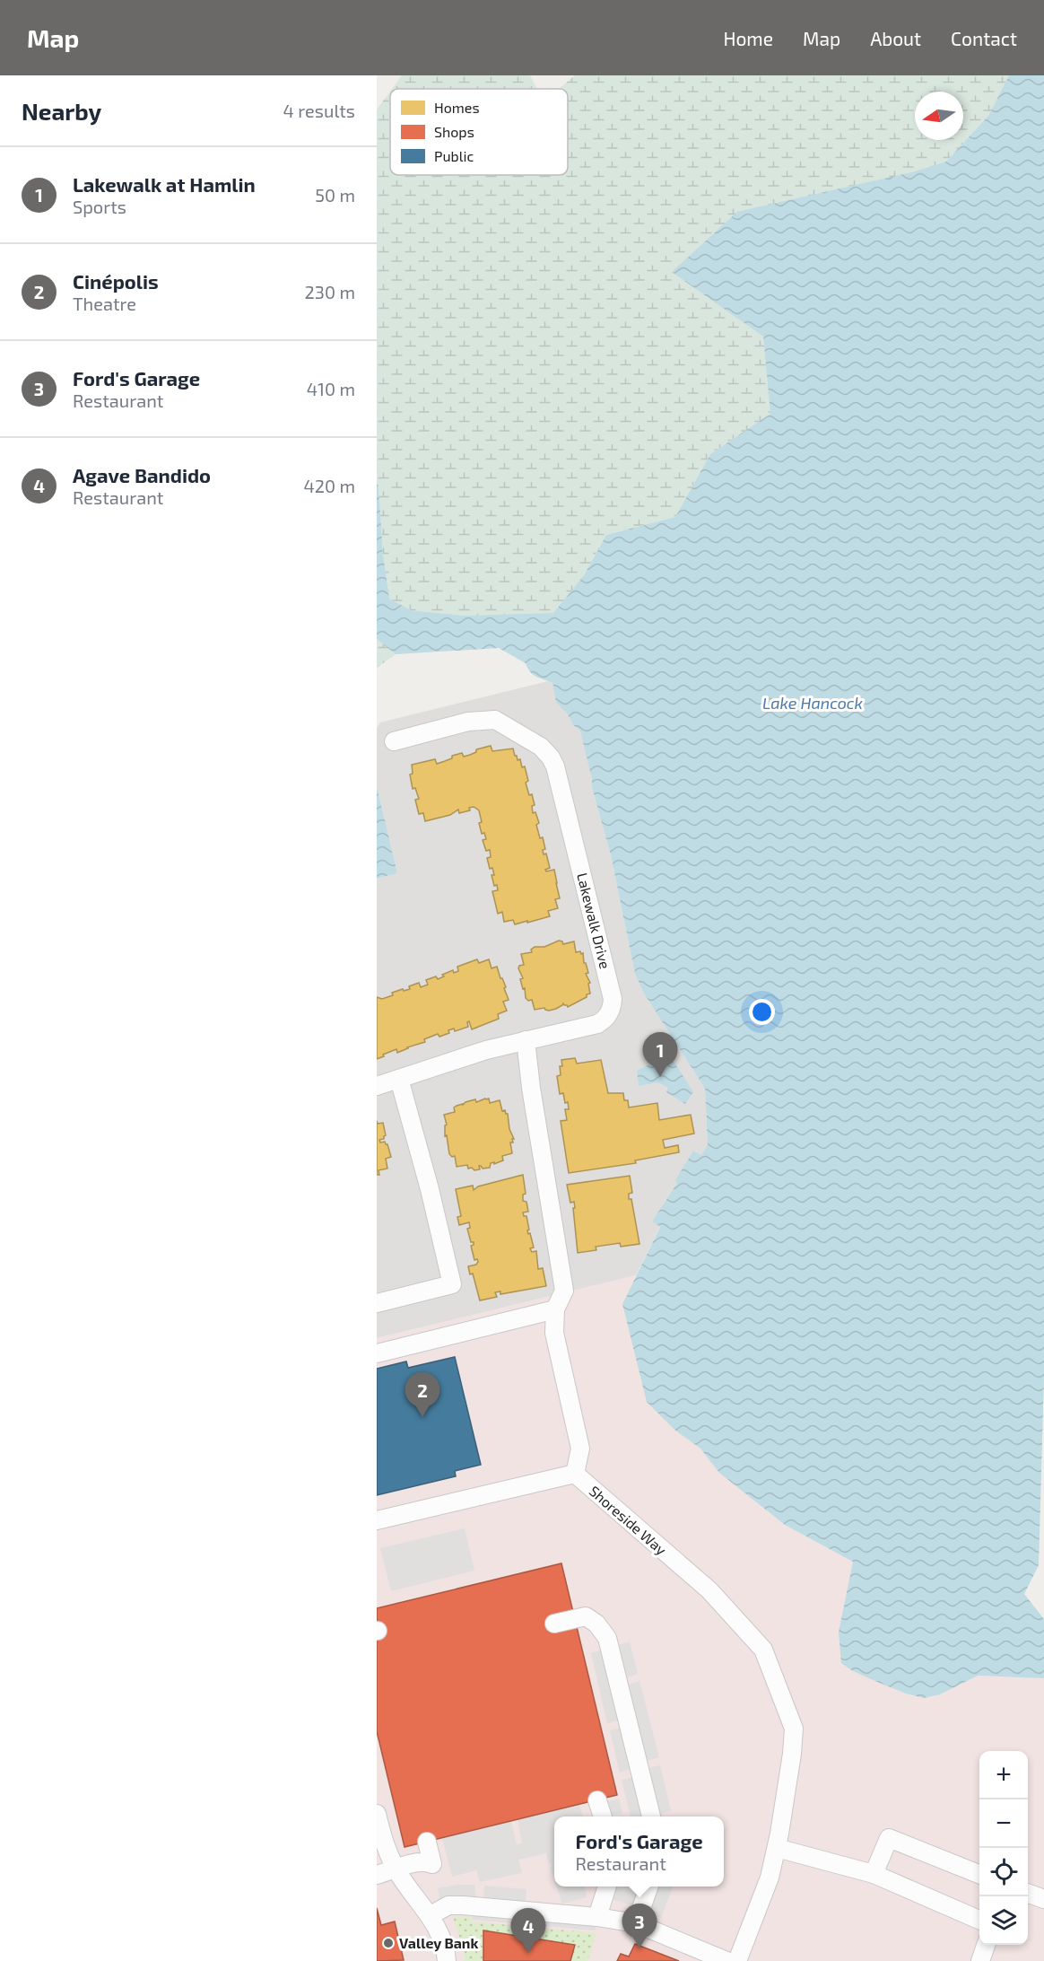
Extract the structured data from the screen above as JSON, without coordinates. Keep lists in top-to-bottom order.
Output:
{
  "streets": {
    "street": ["Lakewalk Drive", "Shoreside Way"]
  },
  "water": ["Lake Hancock"],
  "places": ["Valley Bank"],
  "legend": ["Homes", "Shops", "Public"],
  "north": "left",
  "page": {
    "header": "Map",
    "nav": [
      "Home",
      "Map",
      "About",
      "Contact"
    ],
    "heading": ["Nearby", "4 results"],
    "list": [
      {
        "mark": "1",
        "name": "Lakewalk at Hamlin",
        "note": "Sports",
        "value": "50 m"
      },
      {
        "mark": "2",
        "name": "Cinépolis",
        "note": "Theatre",
        "value": "230 m"
      },
      {
        "mark": "3",
        "name": "Ford's Garage",
        "note": "Restaurant",
        "value": "410 m"
      },
      {
        "mark": "4",
        "name": "Agave Bandido",
        "note": "Restaurant",
        "value": "420 m"
      }
    ],
    "pins": [
      "1",
      "2",
      "3",
      "4"
    ],
    "map_buttons": ["+", "−"],
    "popup": ["Ford's Garage", "Restaurant"]
  }
}
